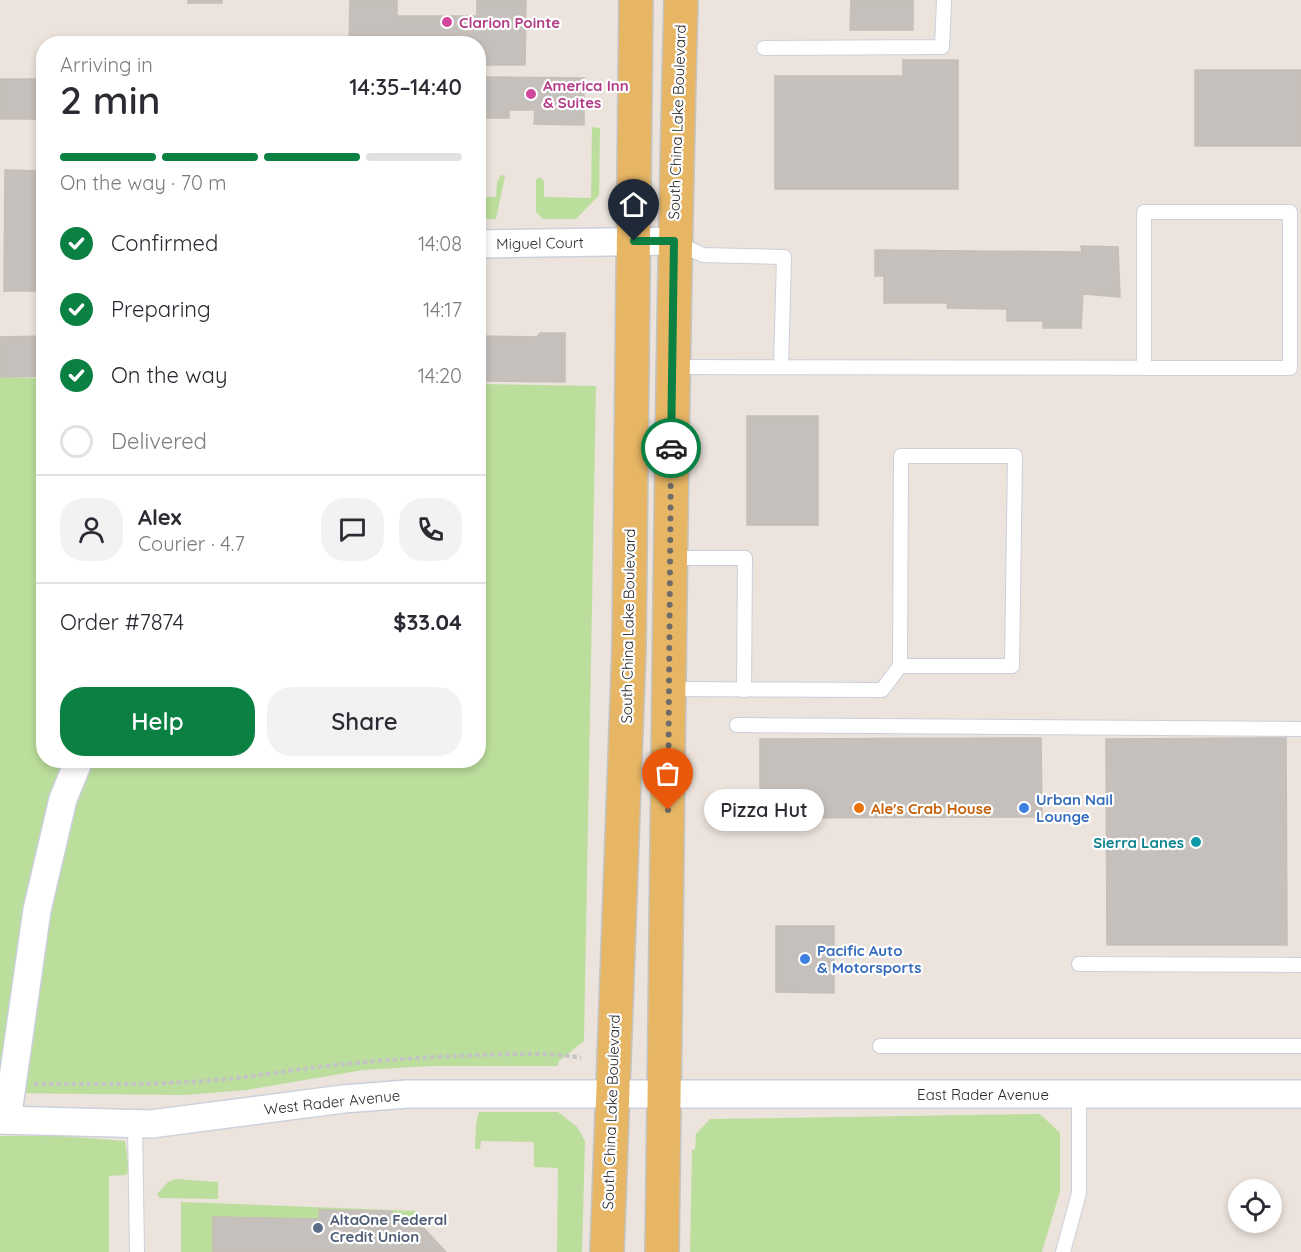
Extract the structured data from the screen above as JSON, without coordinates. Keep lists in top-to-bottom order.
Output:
{
  "streets": {
    "main road": ["South China Lake Boulevard"],
    "street": ["Miguel Court", "East Rader Avenue", "West Rader Avenue"]
  },
  "crossings": [
    ["South China Lake Boulevard", "Miguel Court"],
    ["South China Lake Boulevard", "East Rader Avenue"],
    ["South China Lake Boulevard", "West Rader Avenue"],
    ["East Rader Avenue", "West Rader Avenue"]
  ],
  "places": [
    "Clarion Pointe",
    "America Inn & Suites",
    "Ale's Crab House",
    "Urban Nail Lounge",
    "Pizza Hut",
    "Sierra Lanes",
    "Pacific Auto & Motorsports",
    "AltaOne Federal Credit Union"
  ],
  "page": {
    "heading": ["2 min", "Arriving in", "14:35–14:40"],
    "panel": [
      "Alex",
      "Courier · 4.7",
      "Order #7874",
      "$33.04"
    ],
    "bar": "On the way · 70 m",
    "list": [
      ["Confirmed", "14:08"],
      ["Preparing", "14:17"],
      ["On the way", "14:20"],
      "Delivered"
    ],
    "buttons": ["Help", "Share"],
    "bubble": "Pizza Hut"
  }
}
